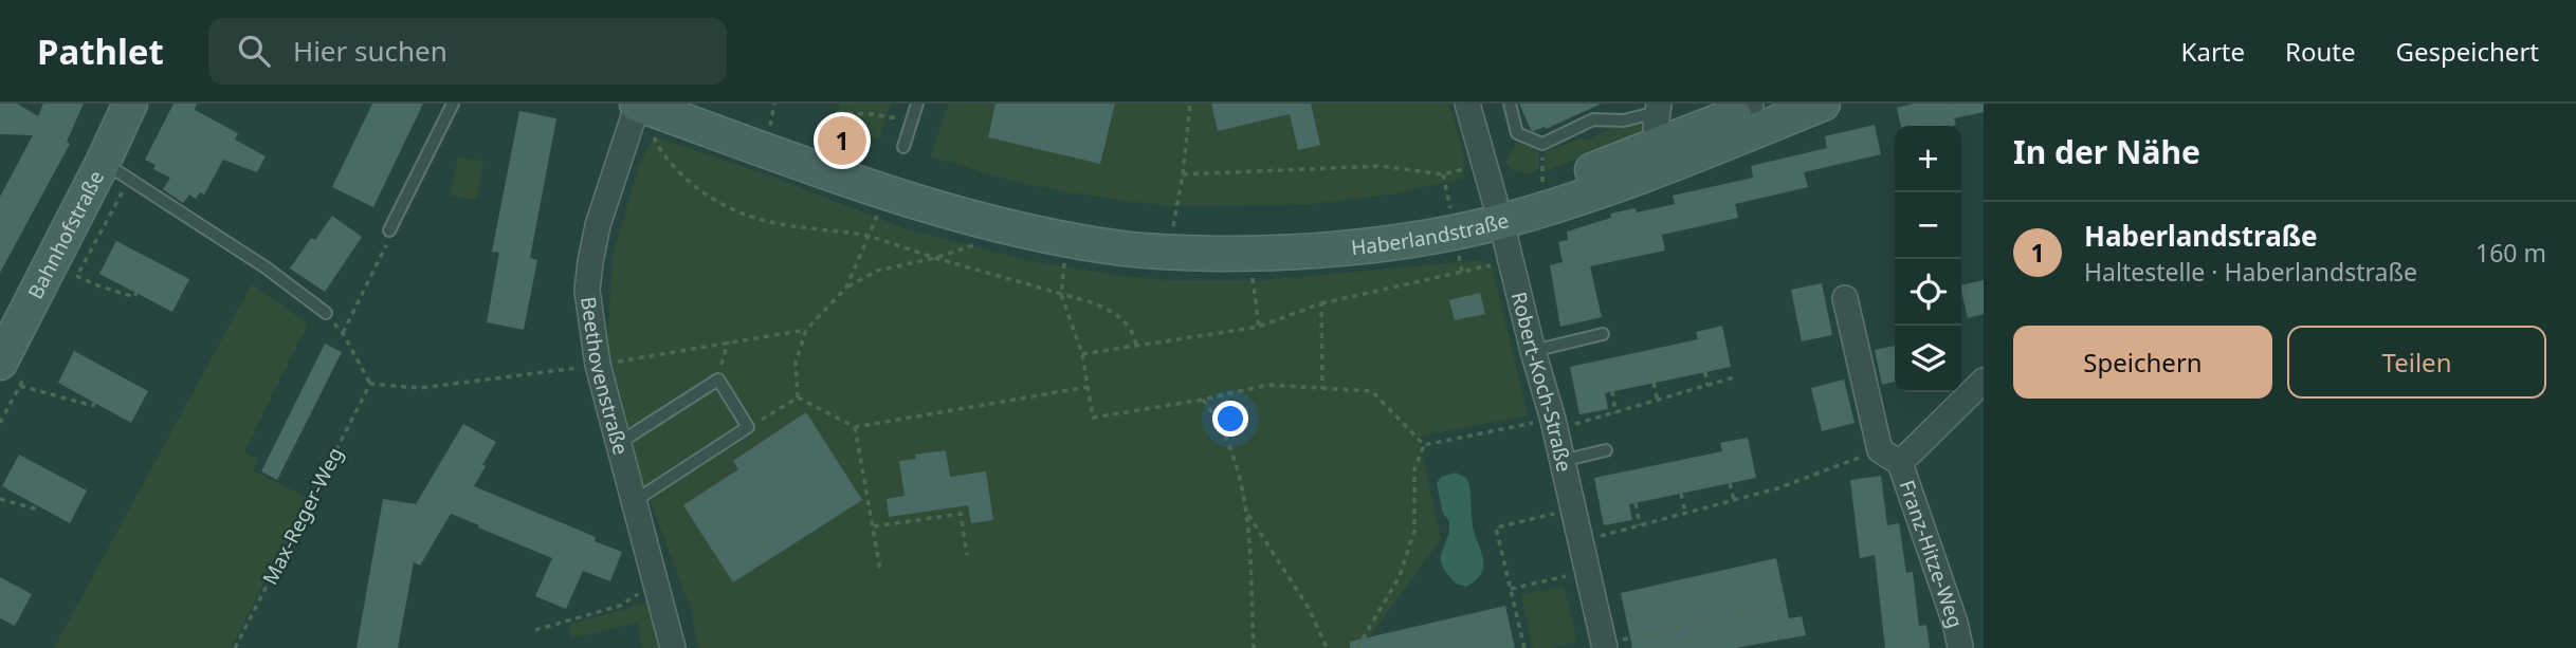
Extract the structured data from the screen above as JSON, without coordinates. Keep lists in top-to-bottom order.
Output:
{
  "streets": {
    "street": [
      "Bahnhofstraße",
      "Haberlandstraße",
      "Beethovenstraße",
      "Robert-Koch-Straße",
      "Franz-Hitze-Weg"
    ],
    "path": ["Max-Reger-Weg"]
  },
  "crossings": [
    ["Haberlandstraße", "Beethovenstraße"],
    ["Haberlandstraße", "Robert-Koch-Straße"]
  ],
  "page": {
    "header": "Pathlet",
    "search": "Hier suchen",
    "nav": ["Karte", "Route", "Gespeichert"],
    "heading": "In der Nähe",
    "pins": "1",
    "map_buttons": ["+", "−"],
    "list": [
      {
        "mark": "1",
        "name": "Haberlandstraße",
        "note": "Haltestelle · Haberlandstraße",
        "value": "160 m"
      }
    ],
    "buttons": ["Speichern", "Teilen"]
  }
}
